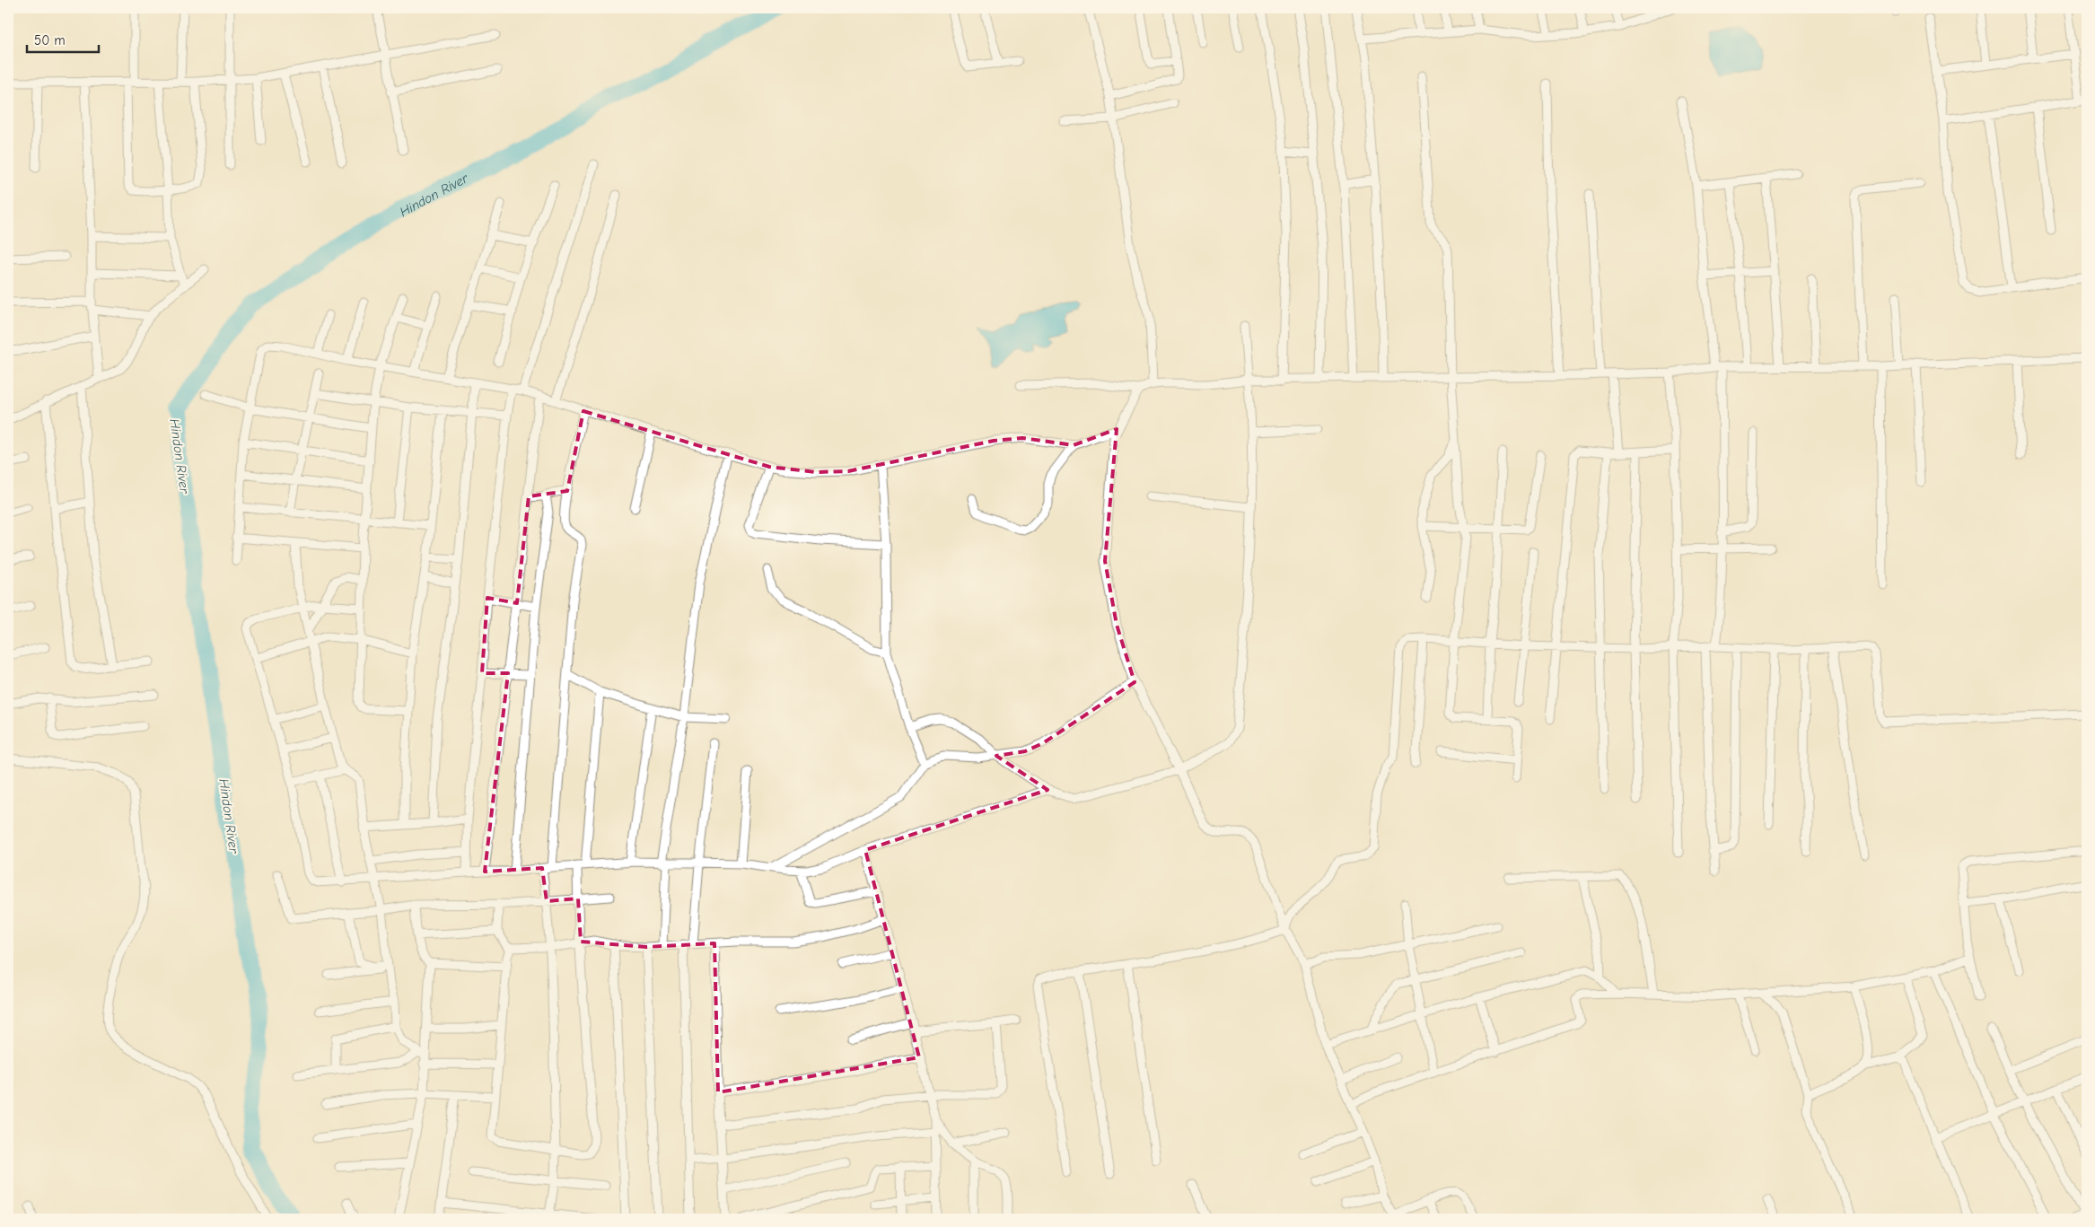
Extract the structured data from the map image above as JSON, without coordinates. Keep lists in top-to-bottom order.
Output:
{
  "water": ["Hindon River"],
  "scale_bar": "50 m"
}
